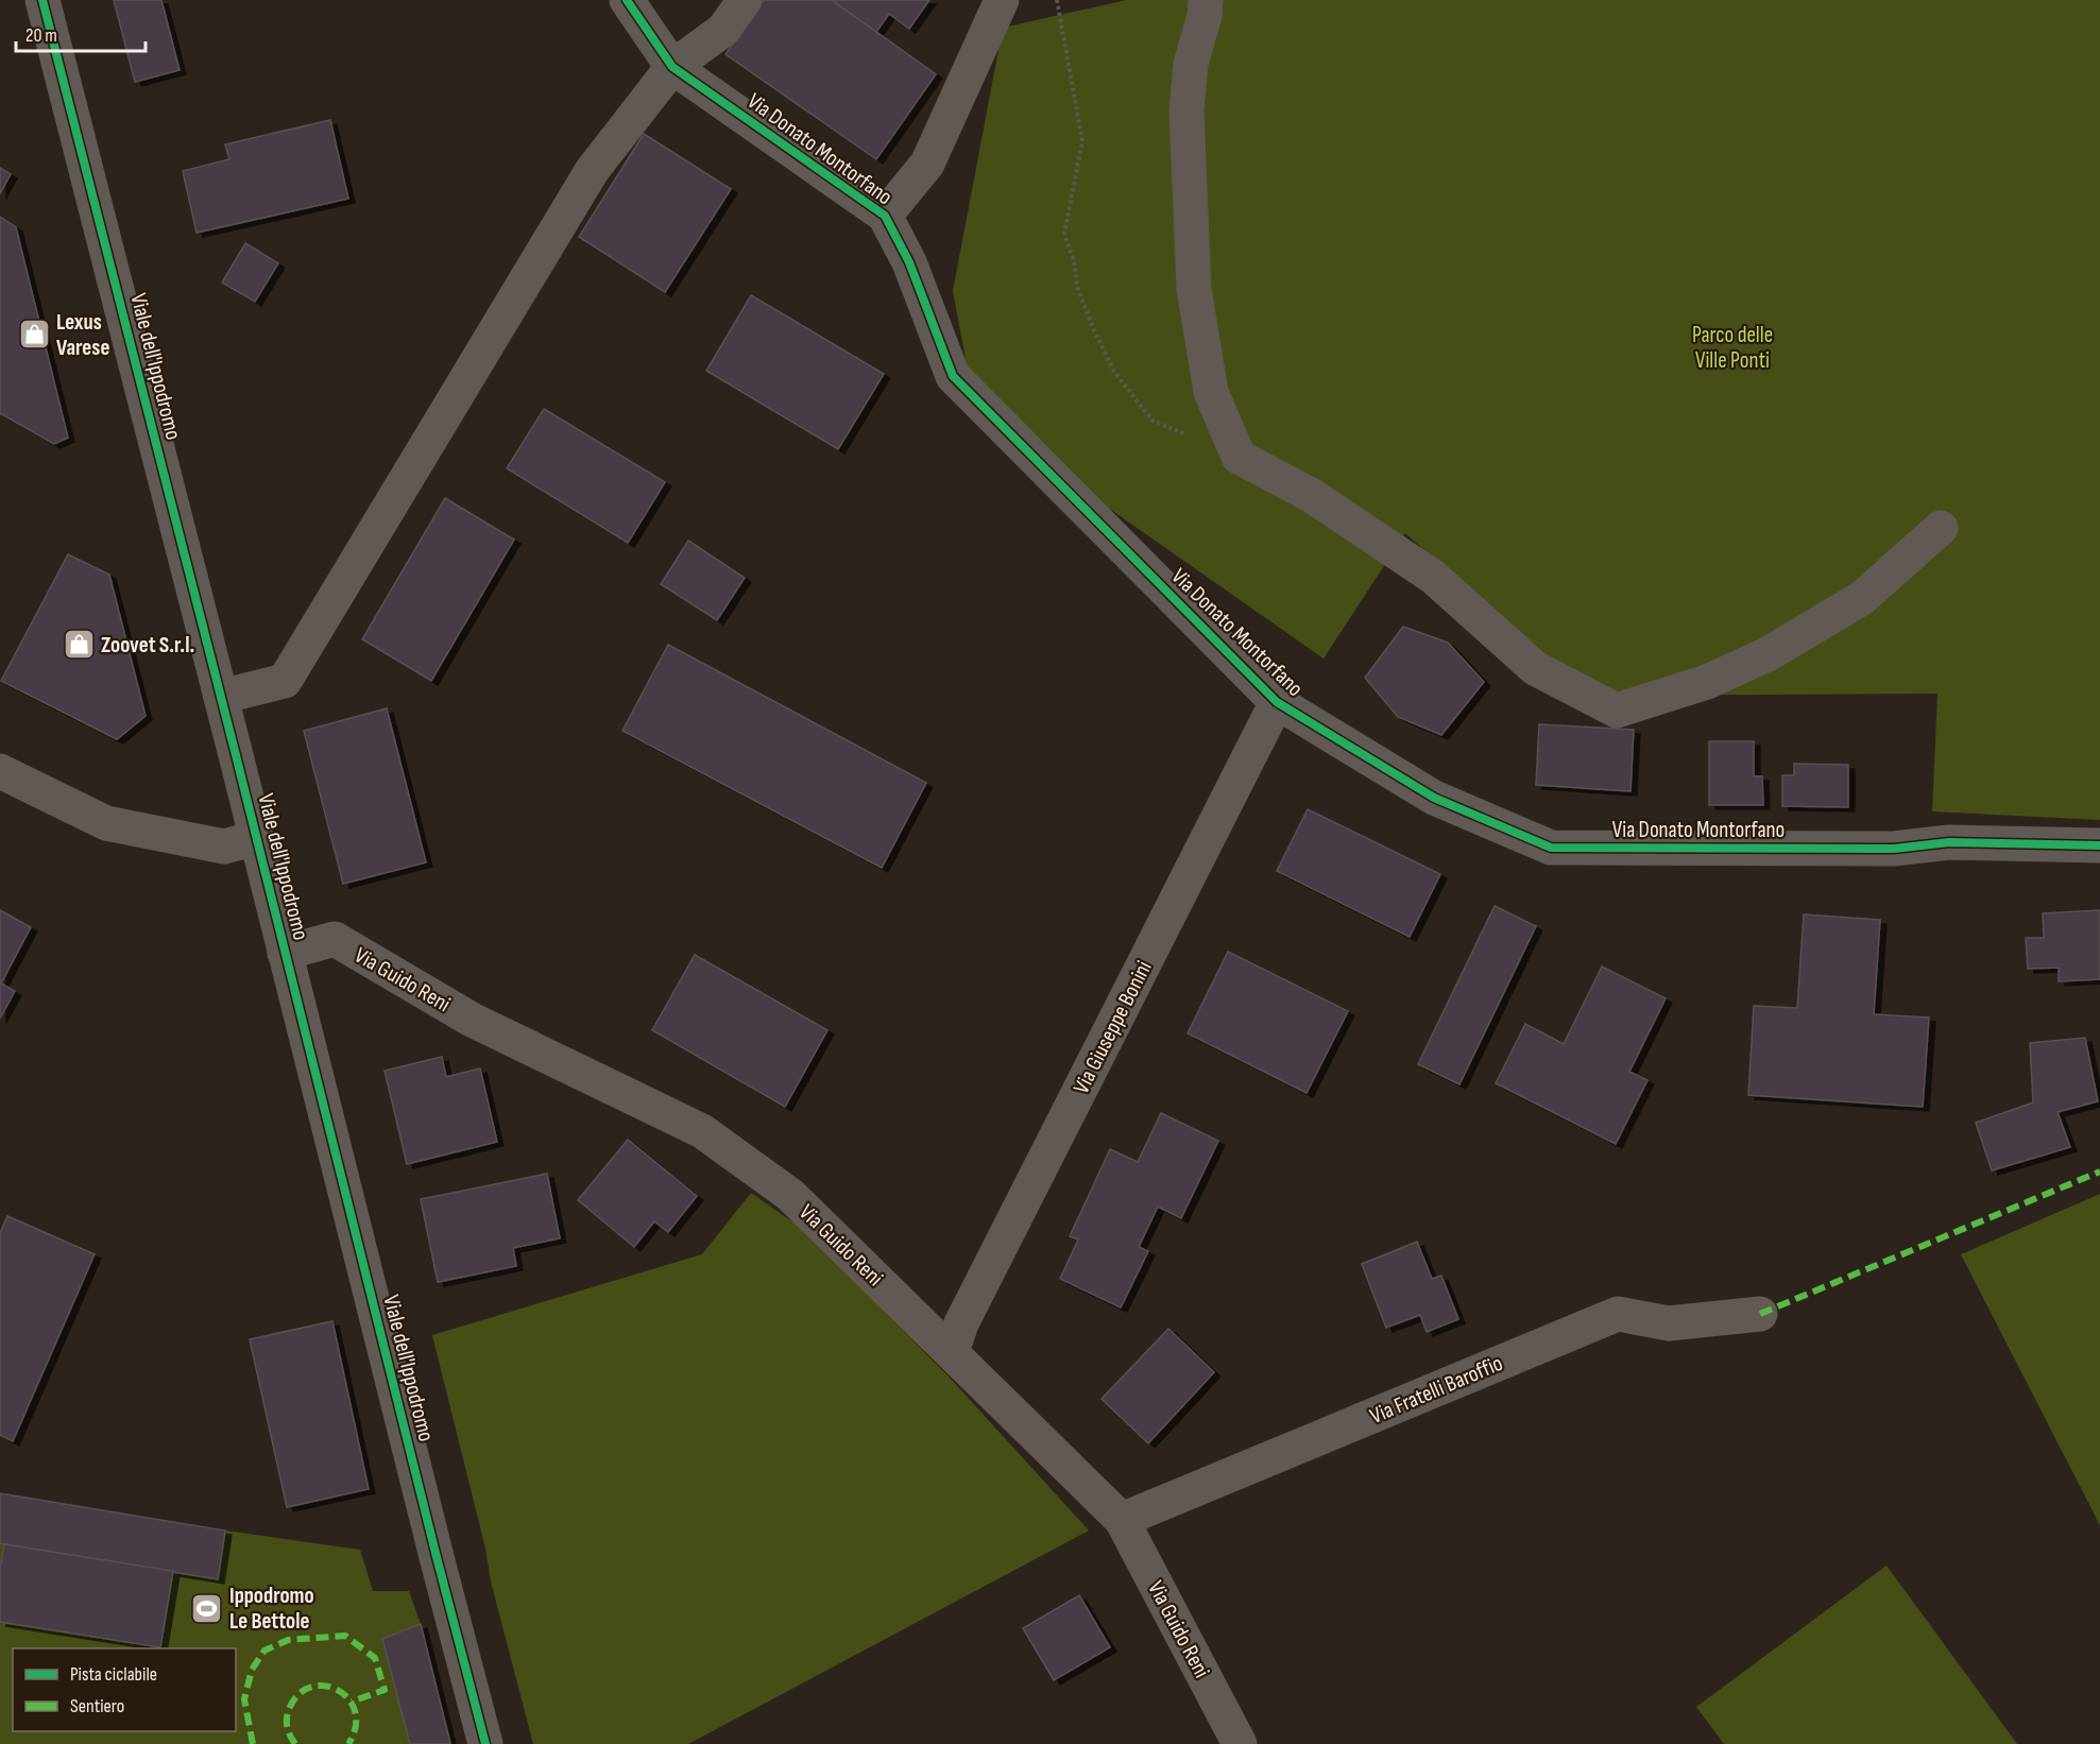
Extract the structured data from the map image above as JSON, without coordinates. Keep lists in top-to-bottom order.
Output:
{
  "streets": {
    "street": [
      "Via Donato Montorfano",
      "Viale dell'Ippodromo",
      "Via Guido Reni",
      "Via Giuseppe Bonini",
      "Via Fratelli Baroffio"
    ]
  },
  "crossings": [
    ["Via Donato Montorfano", "Via Giuseppe Bonini"],
    ["Viale dell'Ippodromo", "Via Guido Reni"],
    ["Via Guido Reni", "Via Giuseppe Bonini"],
    ["Via Guido Reni", "Via Fratelli Baroffio"]
  ],
  "parks": ["Parco delle Ville Ponti"],
  "places": {
    "shop": ["Lexus Varese", "Zoovet S.r.l."],
    "sports": ["Ippodromo Le Bettole"]
  },
  "legend": ["Pista ciclabile", "Sentiero"],
  "scale_bar": "20 m"
}
